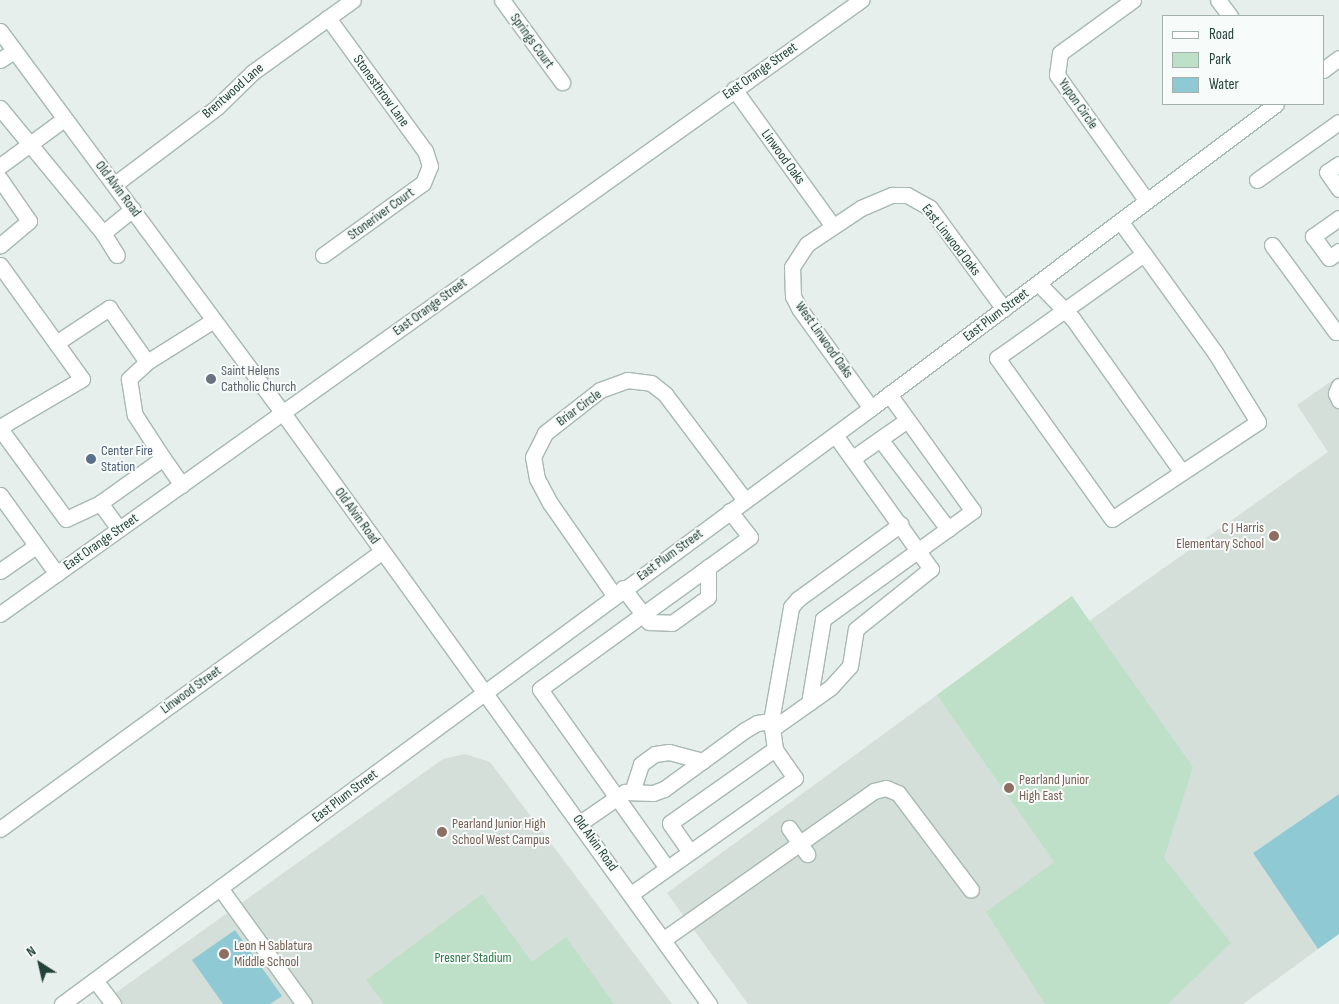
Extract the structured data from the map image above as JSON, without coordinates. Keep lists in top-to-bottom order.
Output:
{
  "streets": {
    "street": [
      "Springs Court",
      "East Orange Street",
      "Brentwood Lane",
      "Stonesthrow Lane",
      "Yupon Circle",
      "Linwood Oaks",
      "Old Alvin Road",
      "Stoneriver Court",
      "East Linwood Oaks",
      "East Plum Street",
      "West Linwood Oaks",
      "Briar Circle",
      "Linwood Street"
    ]
  },
  "crossings": [
    ["East Orange Street", "Linwood Oaks"],
    ["East Orange Street", "Old Alvin Road"],
    ["Brentwood Lane", "Stonesthrow Lane"],
    ["Brentwood Lane", "Old Alvin Road"],
    ["Stonesthrow Lane", "Stoneriver Court"],
    ["Yupon Circle", "East Plum Street"],
    ["Linwood Oaks", "East Linwood Oaks"],
    ["Linwood Oaks", "West Linwood Oaks"],
    ["Old Alvin Road", "East Plum Street"],
    ["Old Alvin Road", "Linwood Street"],
    ["East Linwood Oaks", "East Plum Street"],
    ["East Linwood Oaks", "West Linwood Oaks"],
    ["East Plum Street", "West Linwood Oaks"],
    ["East Plum Street", "Briar Circle"]
  ],
  "parks": ["Presner Stadium"],
  "places": [
    "Saint Helens Catholic Church",
    "Center Fire Station",
    "C J Harris Elementary School",
    "Pearland Junior High East",
    "Pearland Junior High School West Campus",
    "Leon H Sablatura Middle School"
  ],
  "legend": ["Road", "Park", "Water"],
  "north": "top left"
}
